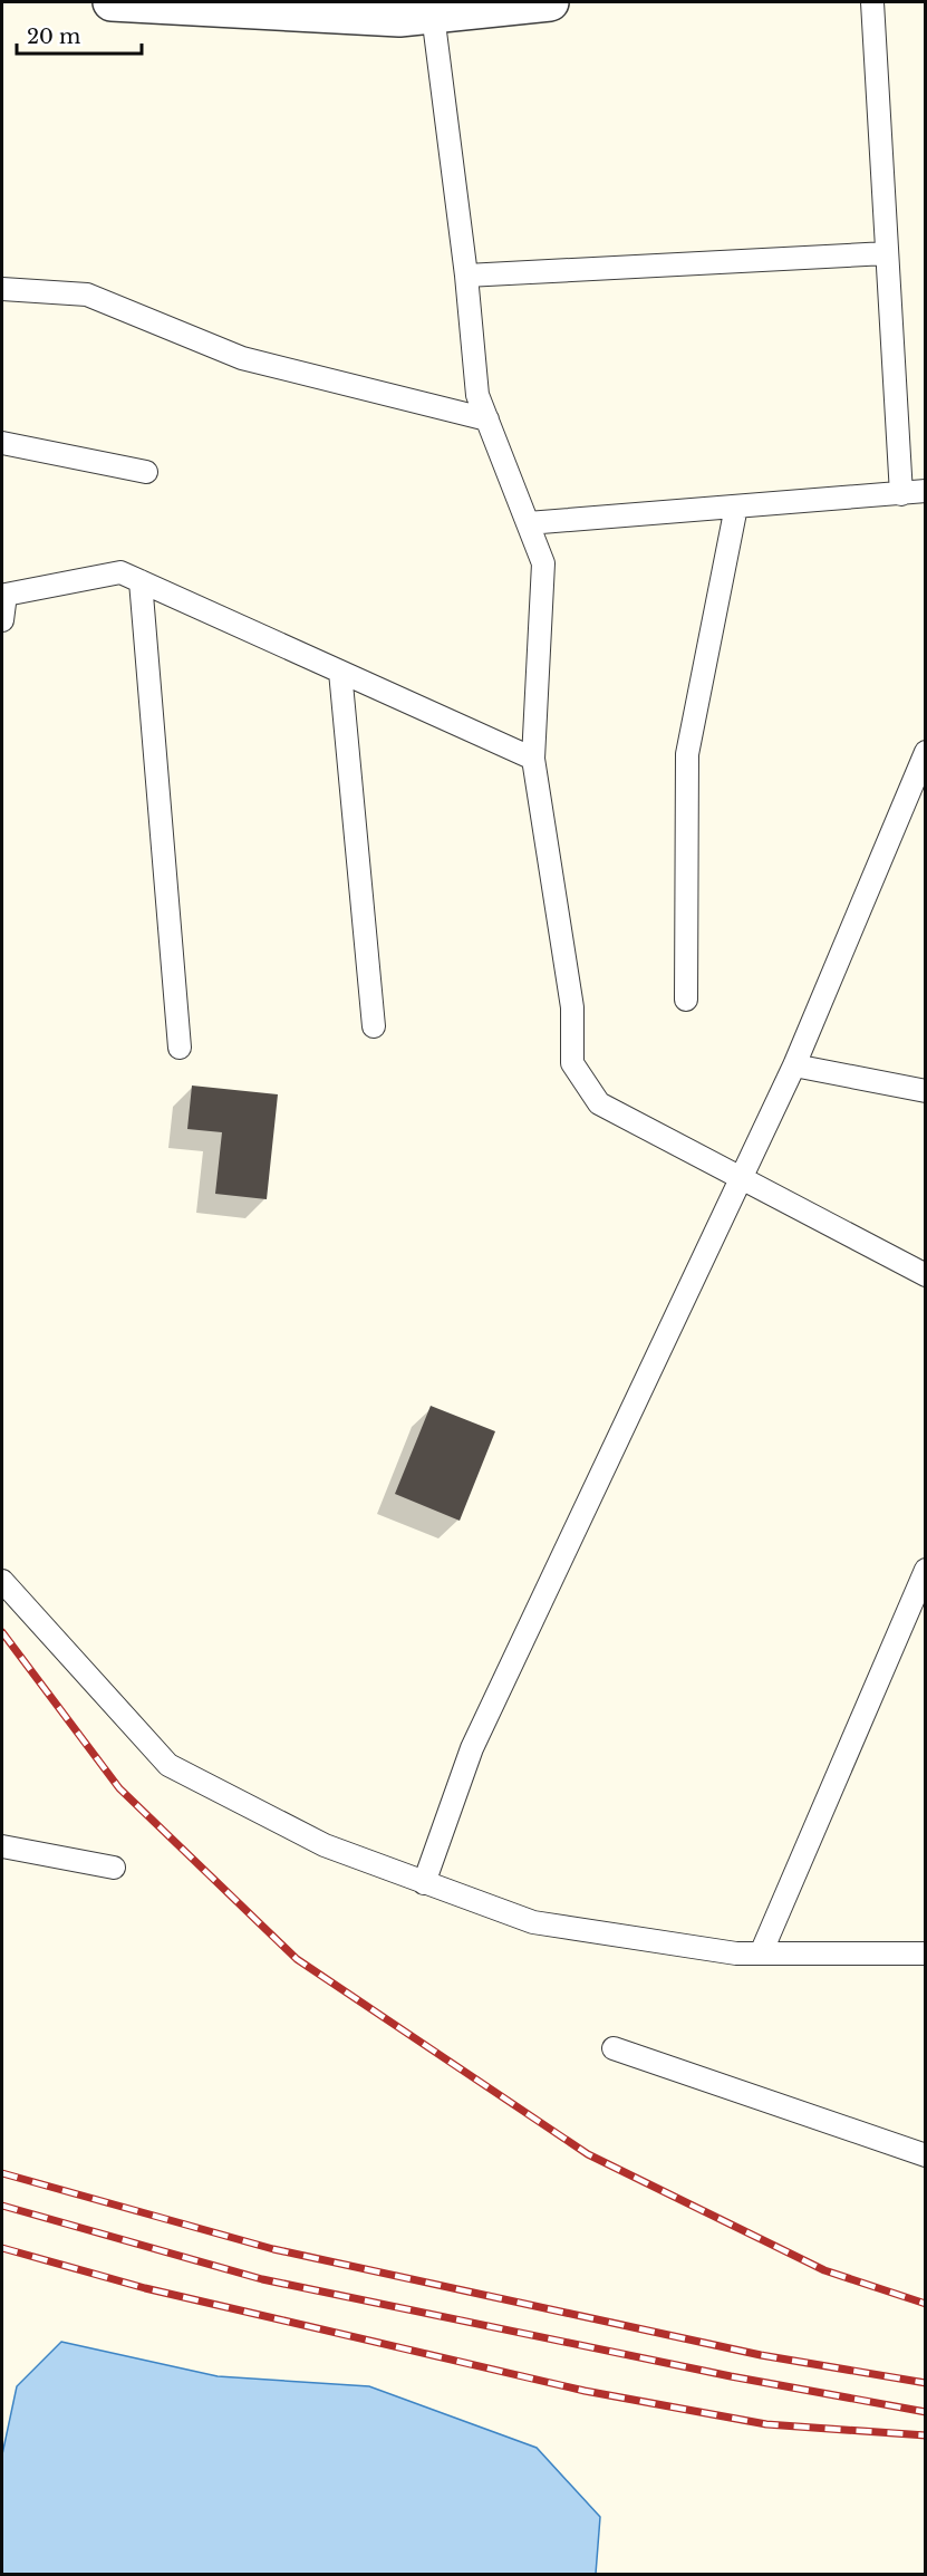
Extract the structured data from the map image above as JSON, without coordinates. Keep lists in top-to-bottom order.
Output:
{
  "scale_bar": "20 m"
}
